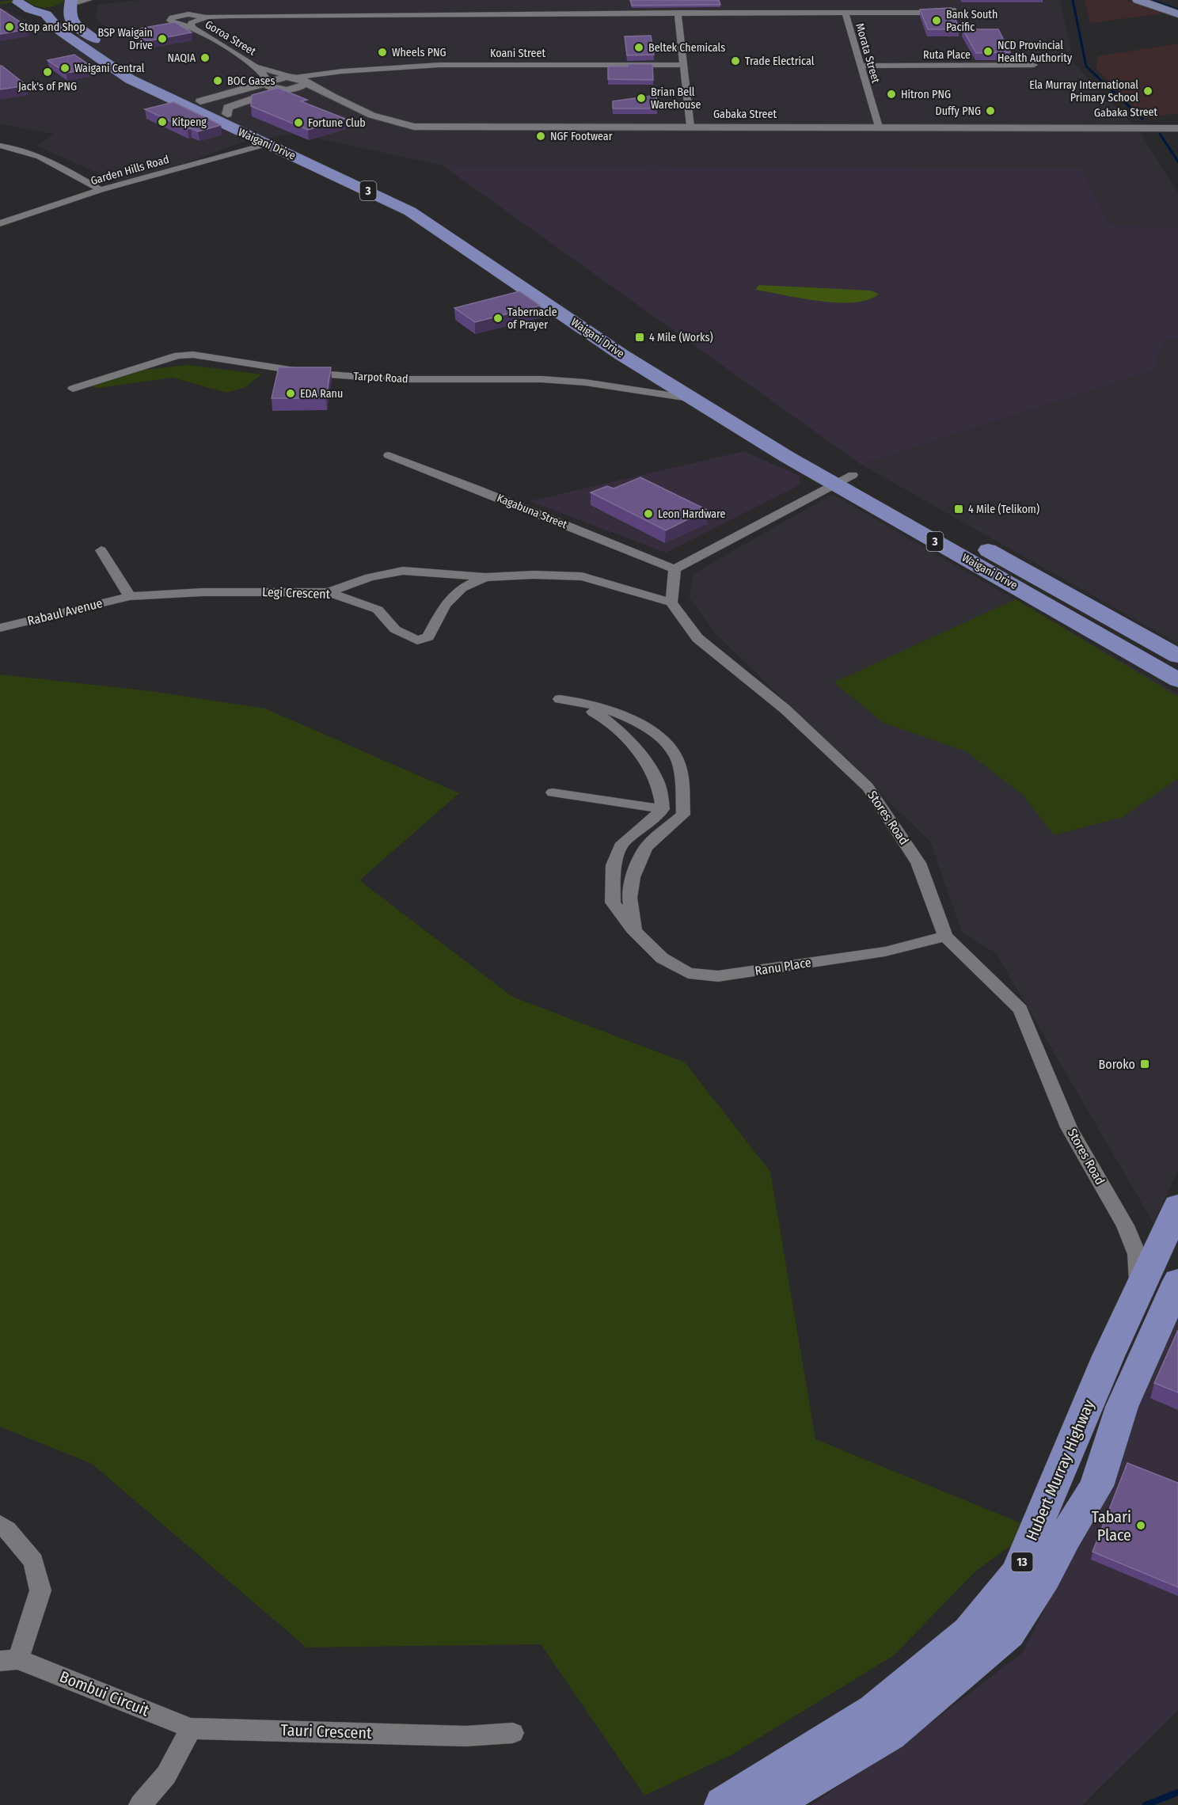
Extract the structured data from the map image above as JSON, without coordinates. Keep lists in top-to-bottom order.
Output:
{
  "streets": {
    "highway": [
      "Waigani Drive",
      "3",
      "Hubert Murray Highway",
      "13"
    ],
    "street": [
      "Goroa Street",
      "Koani Street",
      "Morata Street",
      "Ruta Place",
      "Gabaka Street",
      "Garden Hills Road",
      "Tarpot Road",
      "Kagabuna Street",
      "Legi Crescent",
      "Rabaul Avenue",
      "Stores Road",
      "Ranu Place",
      "Bombui Circuit",
      "Tauri Crescent"
    ]
  },
  "crossings": [
    ["Goroa Street", "Koani Street"],
    ["Goroa Street", "Morata Street"],
    ["Goroa Street", "Gabaka Street"],
    ["Koani Street", "Gabaka Street"],
    ["Morata Street", "Ruta Place"],
    ["Morata Street", "Gabaka Street"],
    ["Waigani Drive", "Garden Hills Road"],
    ["Waigani Drive", "Tarpot Road"],
    ["Legi Crescent", "Rabaul Avenue"],
    ["Legi Crescent", "Stores Road"],
    ["Stores Road", "Ranu Place"],
    ["Stores Road", "Hubert Murray Highway"],
    ["Bombui Circuit", "Tauri Crescent"]
  ],
  "places": {
    "other": [
      "Bank South Pacific",
      "Stop and Shop",
      "BSP Waigain Drive",
      "Beltek Chemicals",
      "NCD Provincial Health Authority",
      "Wheels PNG",
      "NAQIA",
      "Trade Electrical",
      "Waigani Central",
      "Jack's of PNG",
      "BOC Gases",
      "Ela Murray International Primary School",
      "Hitron PNG",
      "Brian Bell Warehouse",
      "Duffy PNG",
      "Kitpeng",
      "Fortune Club",
      "NGF Footwear",
      "Tabernacle of Prayer",
      "EDA Ranu",
      "Leon Hardware",
      "Tabari Place"
    ],
    "transit": ["4 Mile (Works)", "4 Mile (Telikom)", "Boroko"]
  }
}
